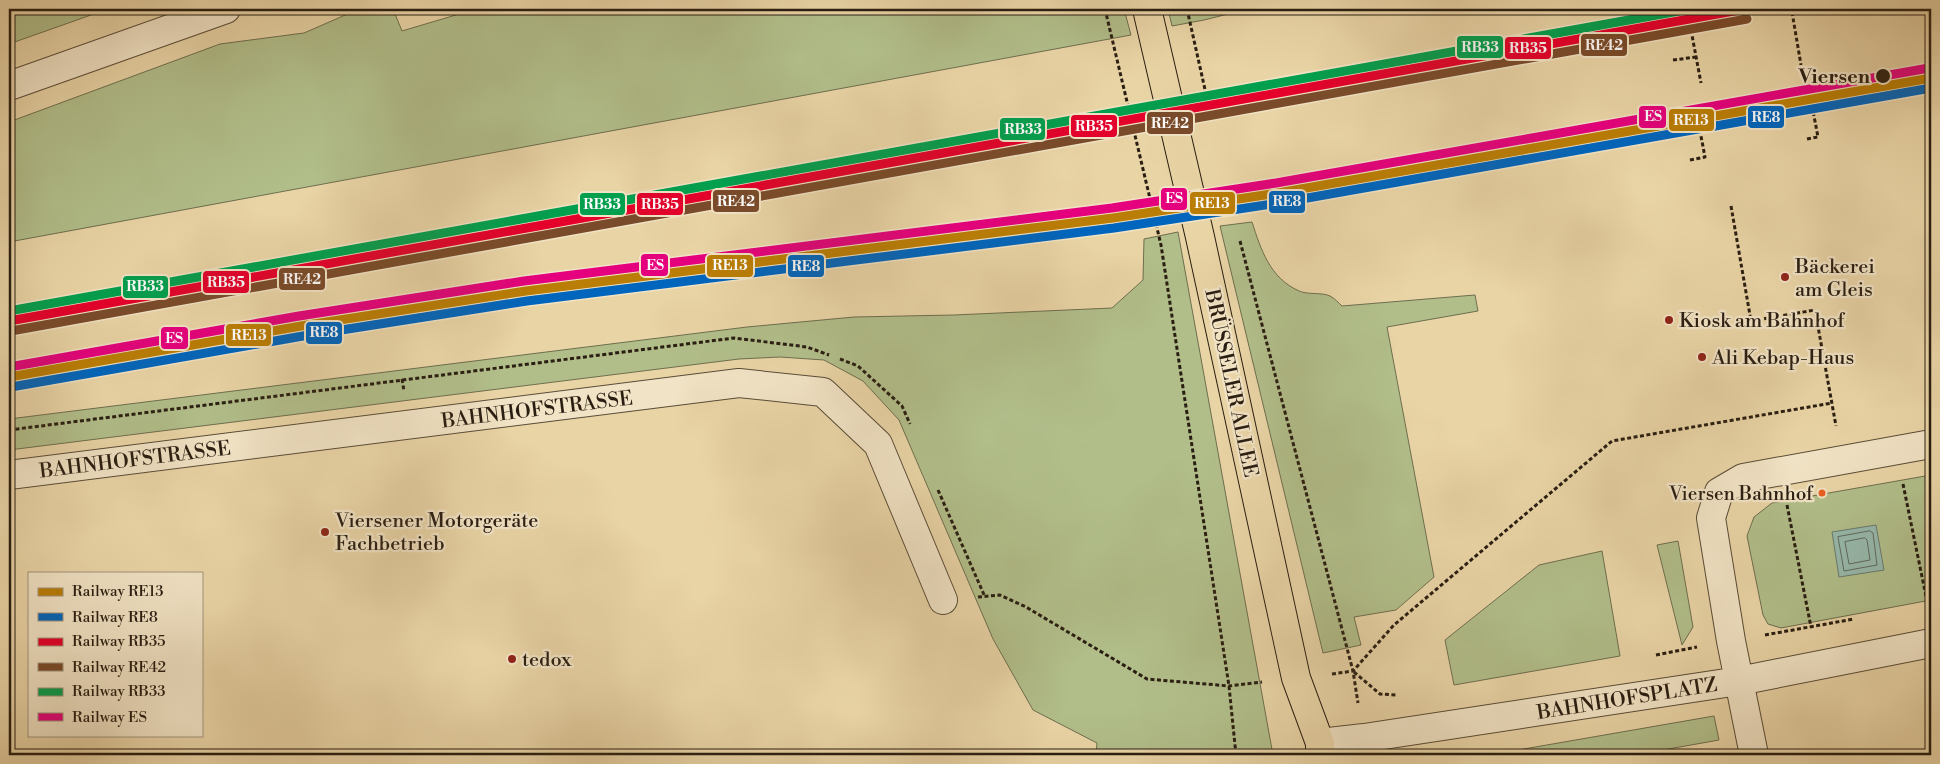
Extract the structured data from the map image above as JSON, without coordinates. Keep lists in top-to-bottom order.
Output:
{
  "streets": {
    "main road": ["BRÜSSELER ALLEE"],
    "street": ["BAHNHOFSTRASSE", "BAHNHOFSPLATZ"]
  },
  "crossings": [
    ["BRÜSSELER ALLEE", "BAHNHOFSPLATZ"]
  ],
  "places": [
    "Viersen",
    "Bäckerei am Gleis",
    "Kiosk am Bahnhof",
    "Ali Kebap-Haus",
    "Viersen Bahnhof",
    "Viersener Motorgeräte Fachbetrieb",
    "tedox"
  ],
  "lines": [
    "rail line RB35",
    "rail line RB33",
    "rail line RE42",
    "rail line ES",
    "rail line RE13",
    "rail line RE8"
  ],
  "legend": [
    "Railway RE13",
    "Railway RE8",
    "Railway RB35",
    "Railway RE42",
    "Railway RB33",
    "Railway ES"
  ]
}
